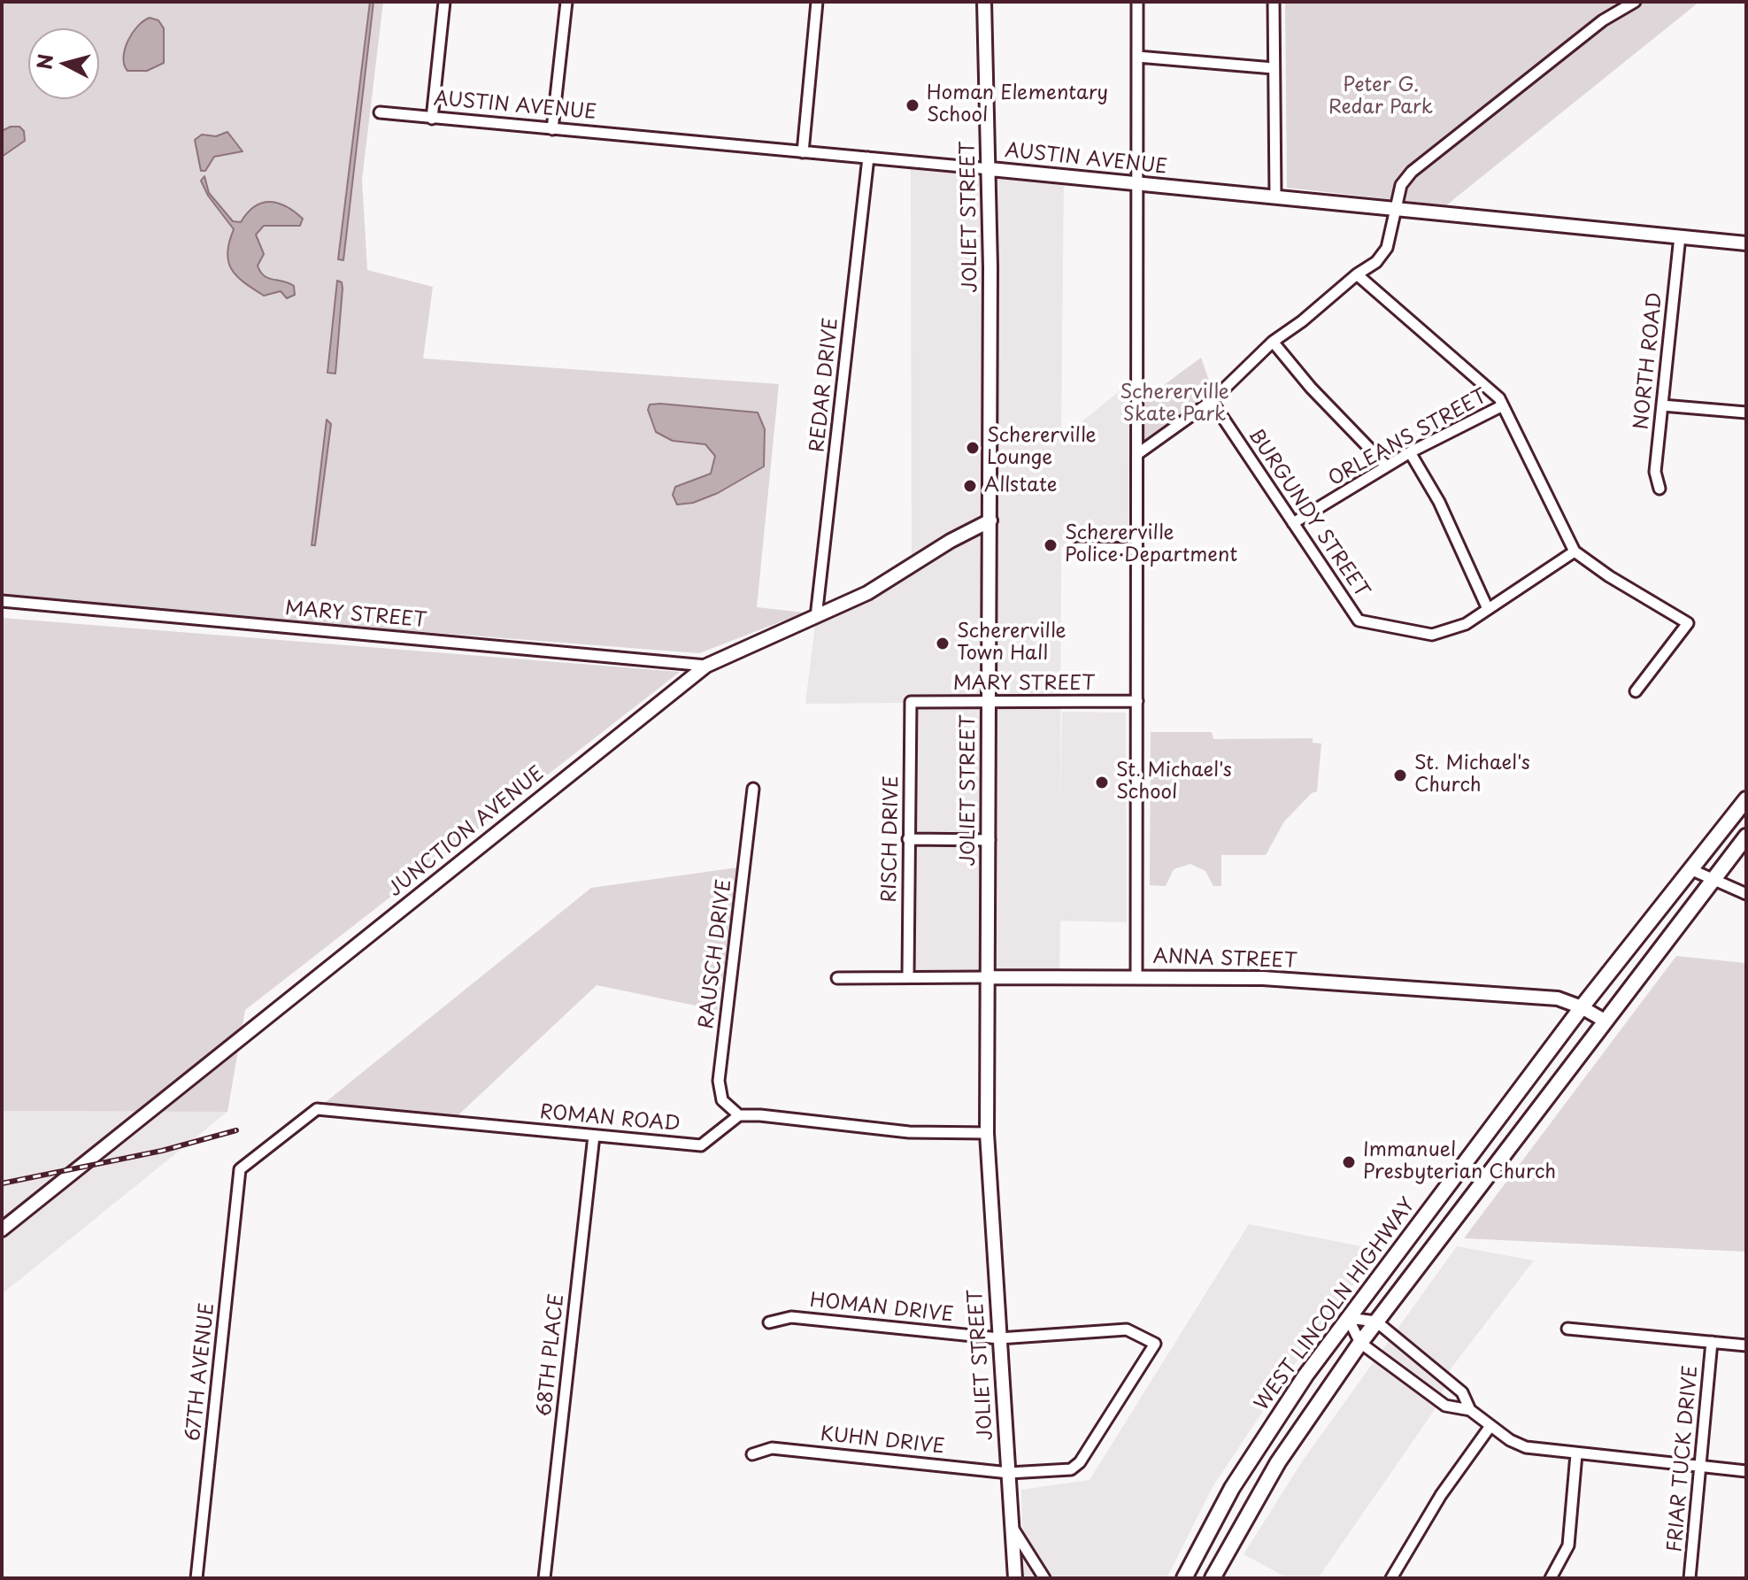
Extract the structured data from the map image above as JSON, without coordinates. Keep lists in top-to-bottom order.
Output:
{
  "streets": {
    "main road": ["WEST LINCOLN HIGHWAY"],
    "street": [
      "AUSTIN AVENUE",
      "JOLIET STREET",
      "NORTH ROAD",
      "REDAR DRIVE",
      "ORLEANS STREET",
      "BURGUNDY STREET",
      "MARY STREET",
      "JUNCTION AVENUE",
      "RISCH DRIVE",
      "RAUSCH DRIVE",
      "ANNA STREET",
      "ROMAN ROAD",
      "HOMAN DRIVE",
      "68TH PLACE",
      "67TH AVENUE",
      "KUHN DRIVE",
      "FRIAR TUCK DRIVE"
    ]
  },
  "crossings": [
    ["AUSTIN AVENUE", "JOLIET STREET"],
    ["AUSTIN AVENUE", "NORTH ROAD"],
    ["AUSTIN AVENUE", "REDAR DRIVE"],
    ["JOLIET STREET", "MARY STREET"],
    ["JOLIET STREET", "JUNCTION AVENUE"],
    ["JOLIET STREET", "ANNA STREET"],
    ["JOLIET STREET", "HOMAN DRIVE"],
    ["JOLIET STREET", "KUHN DRIVE"],
    ["REDAR DRIVE", "JUNCTION AVENUE"],
    ["ORLEANS STREET", "BURGUNDY STREET"],
    ["MARY STREET", "JUNCTION AVENUE"],
    ["MARY STREET", "RISCH DRIVE"],
    ["RISCH DRIVE", "ANNA STREET"],
    ["RAUSCH DRIVE", "ROMAN ROAD"],
    ["ANNA STREET", "WEST LINCOLN HIGHWAY"],
    ["ROMAN ROAD", "68TH PLACE"],
    ["ROMAN ROAD", "67TH AVENUE"],
    ["HOMAN DRIVE", "KUHN DRIVE"]
  ],
  "parks": ["Peter G. Redar Park", "Schererville Skate Park"],
  "places": [
    "Homan Elementary School",
    "Schererville Lounge",
    "Allstate",
    "Schererville Police Department",
    "Schererville Town Hall",
    "St. Michael's Church",
    "St. Michael's School",
    "Immanuel Presbyterian Church"
  ],
  "north": "left"
}
